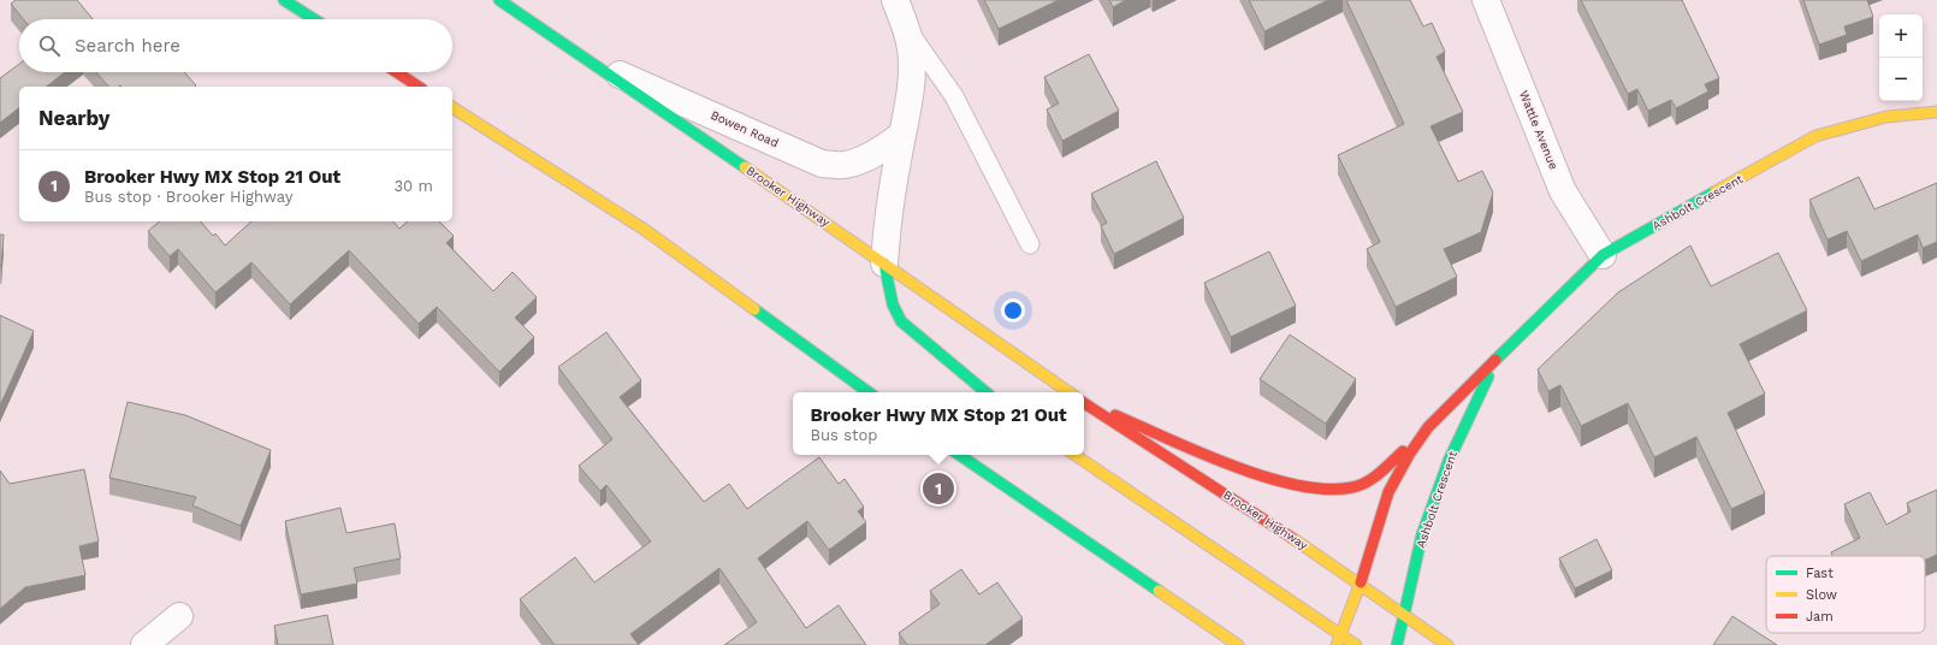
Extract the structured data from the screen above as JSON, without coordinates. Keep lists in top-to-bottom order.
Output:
{
  "streets": {
    "main road": ["Brooker Highway", "Ashbolt Crescent"],
    "street": ["Bowen Road", "Wattle Avenue"]
  },
  "crossings": [
    ["Bowen Road", "Brooker Highway"],
    ["Wattle Avenue", "Ashbolt Crescent"],
    ["Brooker Highway", "Ashbolt Crescent"]
  ],
  "legend": ["Fast", "Slow", "Jam"],
  "page": {
    "map_buttons": ["+", "−"],
    "search": "Search here",
    "heading": "Nearby",
    "list": [
      {
        "mark": "1",
        "name": "Brooker Hwy MX Stop 21 Out",
        "note": "Bus stop · Brooker Highway",
        "value": "30 m"
      }
    ],
    "popup": ["Brooker Hwy MX Stop 21 Out", "Bus stop"],
    "pins": "1"
  }
}
